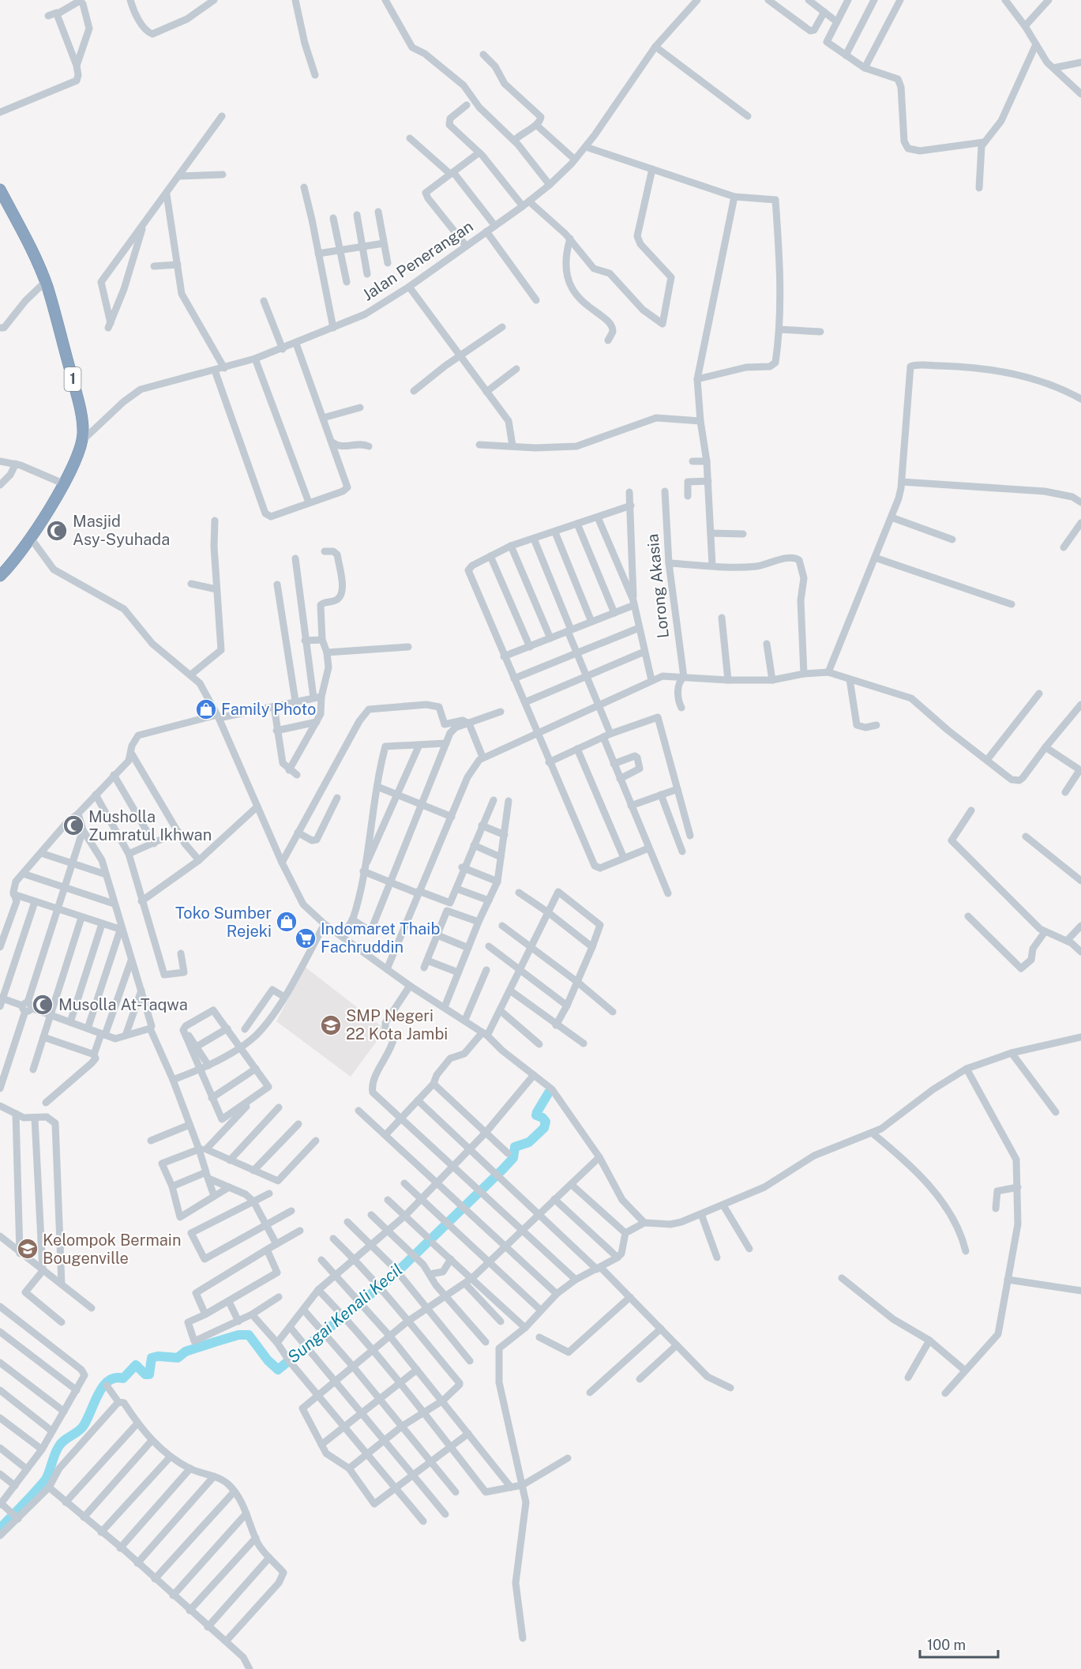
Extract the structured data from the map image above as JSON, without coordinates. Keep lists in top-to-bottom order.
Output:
{
  "streets": {
    "highway": ["1"],
    "street": ["Jalan Penerangan", "Lorong Akasia"]
  },
  "crossings": [
    ["Jalan Penerangan", "1"]
  ],
  "water": ["Sungai Kenali Kecil"],
  "places": {
    "mosque": ["Masjid Asy-Syuhada", "Musholla Zumratul Ikhwan", "Musolla At-Taqwa"],
    "shop": ["Family Photo", "Toko Sumber Rejeki"],
    "supermarket": ["Indomaret Thaib Fachruddin"],
    "school or university": ["SMP Negeri 22 Kota Jambi", "Kelompok Bermain Bougenville"]
  },
  "scale_bar": "100 m"
}
